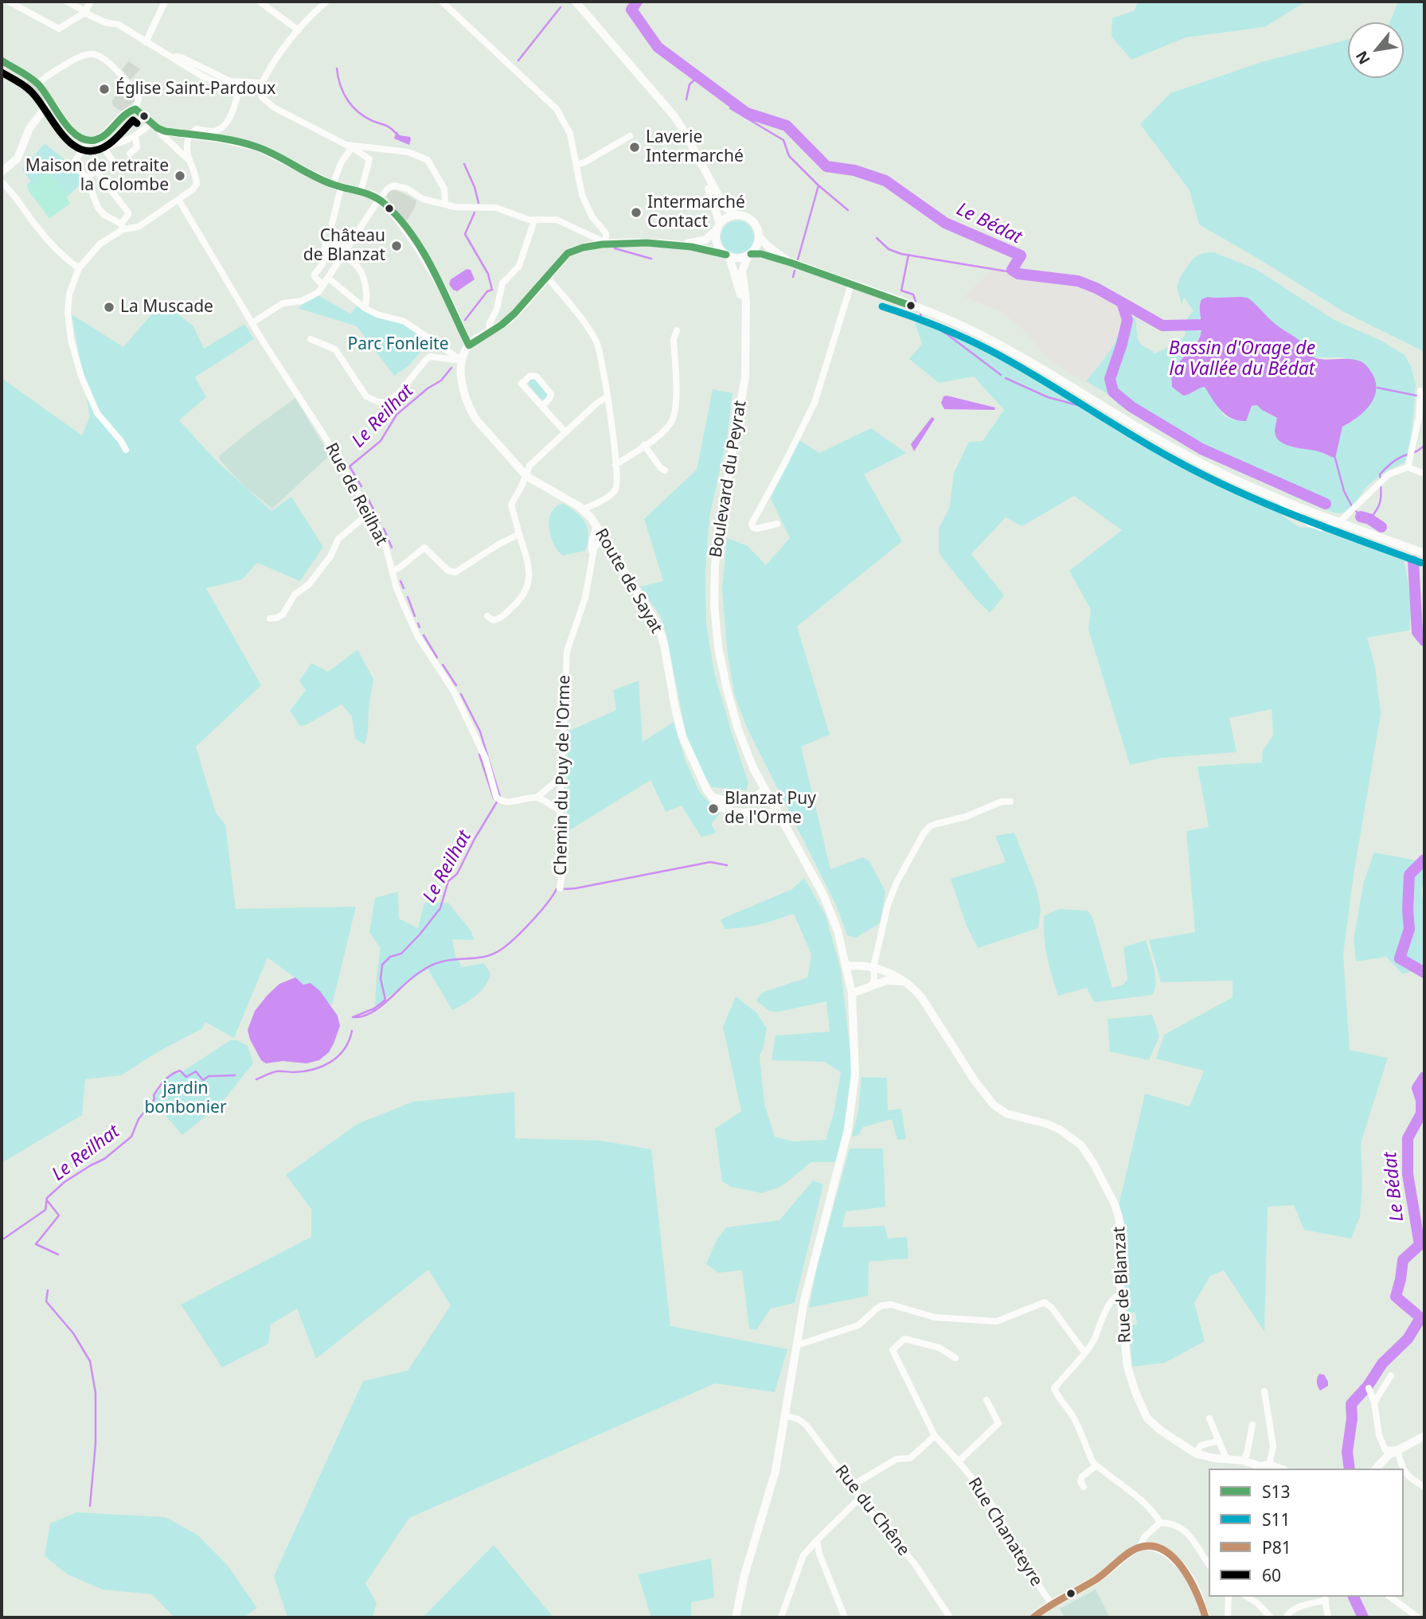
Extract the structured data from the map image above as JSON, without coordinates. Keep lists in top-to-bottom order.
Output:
{
  "streets": {
    "main road": ["Boulevard du Peyrat", "Route de Sayat", "Rue de Blanzat"],
    "street": [
      "Rue de Reilhat",
      "Chemin du Puy de l'Orme",
      "Rue du Chêne",
      "Rue Chanateyre"
    ]
  },
  "crossings": [
    ["Boulevard du Peyrat", "Route de Sayat"],
    ["Boulevard du Peyrat", "Rue de Blanzat"],
    ["Boulevard du Peyrat", "Rue du Chêne"],
    ["Route de Sayat", "Chemin du Puy de l'Orme"]
  ],
  "water": ["Le Bédat", "Bassin d'Orage de la Vallée du Bédat", "Le Reilhat"],
  "parks": ["Parc Fonleite", "jardin bonbonier"],
  "places": [
    "Église Saint-Pardoux",
    "Laverie Intermarché",
    "Maison de retraite la Colombe",
    "Intermarché Contact",
    "Château de Blanzat",
    "La Muscade",
    "Blanzat Puy de l'Orme"
  ],
  "lines": [
    "transit line S13",
    "transit line 60",
    "transit line S11",
    "transit line P81"
  ],
  "legend": [
    "S13",
    "S11",
    "P81",
    "60"
  ],
  "north": "bottom left"
}
